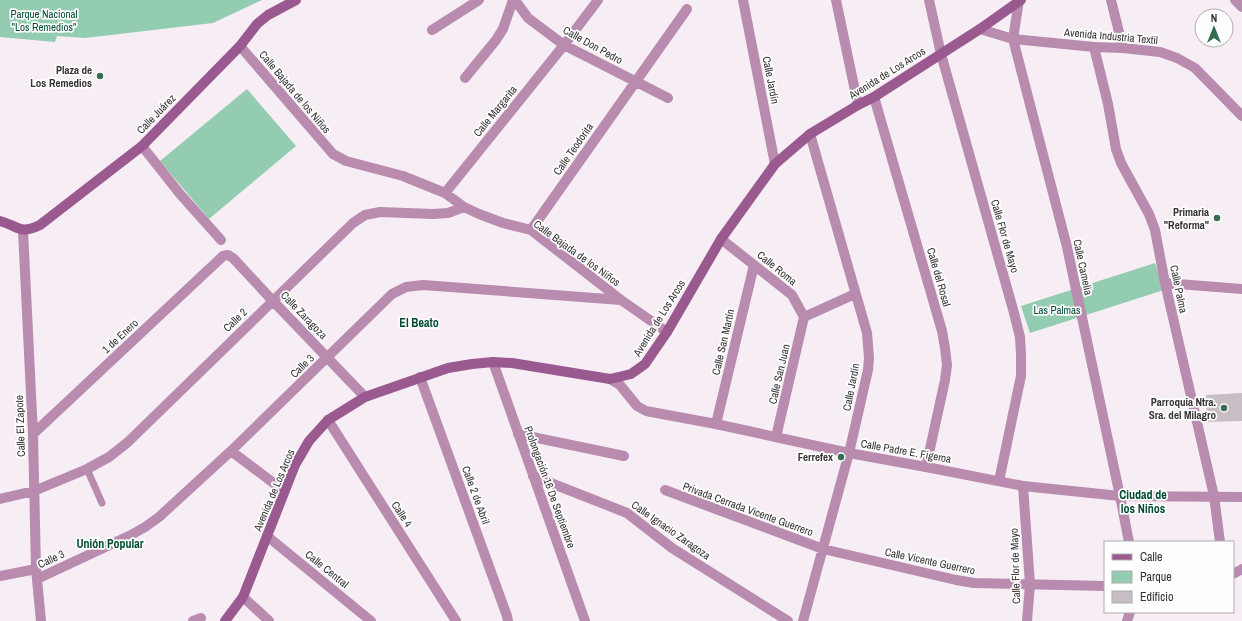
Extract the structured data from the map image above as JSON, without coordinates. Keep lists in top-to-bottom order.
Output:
{
  "streets": {
    "main road": ["Avenida de Los Arcos", "Calle Juárez"],
    "street": [
      "Avenida Industria Textil",
      "Calle Don Pedro",
      "Calle Jardín",
      "Calle Bajada de los Niños",
      "Calle Margarita",
      "Calle Teodorita",
      "Calle Flor de Mayo",
      "Calle Camelia",
      "Calle Roma",
      "Calle del Rosal",
      "Calle Palma",
      "Calle Zaragoza",
      "Calle 2",
      "1 de Enero",
      "Calle San Martín",
      "Calle 3",
      "Calle San Juan",
      "Calle El Zapote",
      "Calle Padre E. Figeroa",
      "Prolongación 16 De Septiembre",
      "Calle 2 de Abril",
      "Privada Cerrada Vicente Guerrero",
      "Calle 4",
      "Calle Ignacio Zaragoza",
      "Calle Vicente Guerrero",
      "Calle Central"
    ]
  },
  "crossings": [
    ["Avenida Industria Textil", "Avenida de Los Arcos"],
    ["Avenida Industria Textil", "Calle Camelia"],
    ["Avenida Industria Textil", "Calle Palma"],
    ["Calle Don Pedro", "Calle Margarita"],
    ["Calle Don Pedro", "Calle Teodorita"],
    ["Avenida de Los Arcos", "Calle Jardín"],
    ["Avenida de Los Arcos", "Calle Bajada de los Niños"],
    ["Avenida de Los Arcos", "Calle Flor de Mayo"],
    ["Avenida de Los Arcos", "Calle Camelia"],
    ["Avenida de Los Arcos", "Calle Roma"],
    ["Avenida de Los Arcos", "Calle del Rosal"],
    ["Avenida de Los Arcos", "Calle Zaragoza"],
    ["Avenida de Los Arcos", "Calle Padre E. Figeroa"],
    ["Avenida de Los Arcos", "Prolongación 16 De Septiembre"],
    ["Avenida de Los Arcos", "Calle 2 de Abril"],
    ["Avenida de Los Arcos", "Calle 4"],
    ["Avenida de Los Arcos", "Calle Central"],
    ["Calle Jardín", "Calle Padre E. Figeroa"],
    ["Calle Jardín", "Privada Cerrada Vicente Guerrero"],
    ["Calle Jardín", "Calle Vicente Guerrero"],
    ["Calle Bajada de los Niños", "Calle Margarita"],
    ["Calle Bajada de los Niños", "Calle Juárez"],
    ["Calle Bajada de los Niños", "Calle Teodorita"],
    ["Calle Bajada de los Niños", "Calle 2"],
    ["Calle Bajada de los Niños", "Calle 3"],
    ["Calle Juárez", "Calle El Zapote"],
    ["Calle Flor de Mayo", "Calle Padre E. Figeroa"],
    ["Calle Flor de Mayo", "Calle Vicente Guerrero"],
    ["Calle Camelia", "Calle Padre E. Figeroa"],
    ["Calle Roma", "Calle San Martín"],
    ["Calle Roma", "Calle San Juan"],
    ["Calle del Rosal", "Calle Padre E. Figeroa"],
    ["Calle Palma", "Calle Padre E. Figeroa"],
    ["Calle Zaragoza", "Calle 2"],
    ["Calle Zaragoza", "1 de Enero"],
    ["Calle Zaragoza", "Calle 3"],
    ["Calle 2", "Calle El Zapote"],
    ["1 de Enero", "Calle El Zapote"],
    ["Calle San Martín", "Calle Padre E. Figeroa"],
    ["Calle 3", "Calle El Zapote"],
    ["Calle San Juan", "Calle Padre E. Figeroa"],
    ["Prolongación 16 De Septiembre", "Calle Ignacio Zaragoza"],
    ["Privada Cerrada Vicente Guerrero", "Calle Vicente Guerrero"]
  ],
  "districts": ["El Beato", "Ciudad de los Niños", "Unión Popular"],
  "parks": ["Parque Nacional \"Los Remedios\"", "Las Palmas"],
  "places": [
    "Plaza de Los Remedios",
    "Primaria \"Reforma\"",
    "Parroquia Ntra. Sra. del Milagro",
    "Ferrefex"
  ],
  "legend": ["Calle", "Parque", "Edificio"],
  "north": "top"
}
